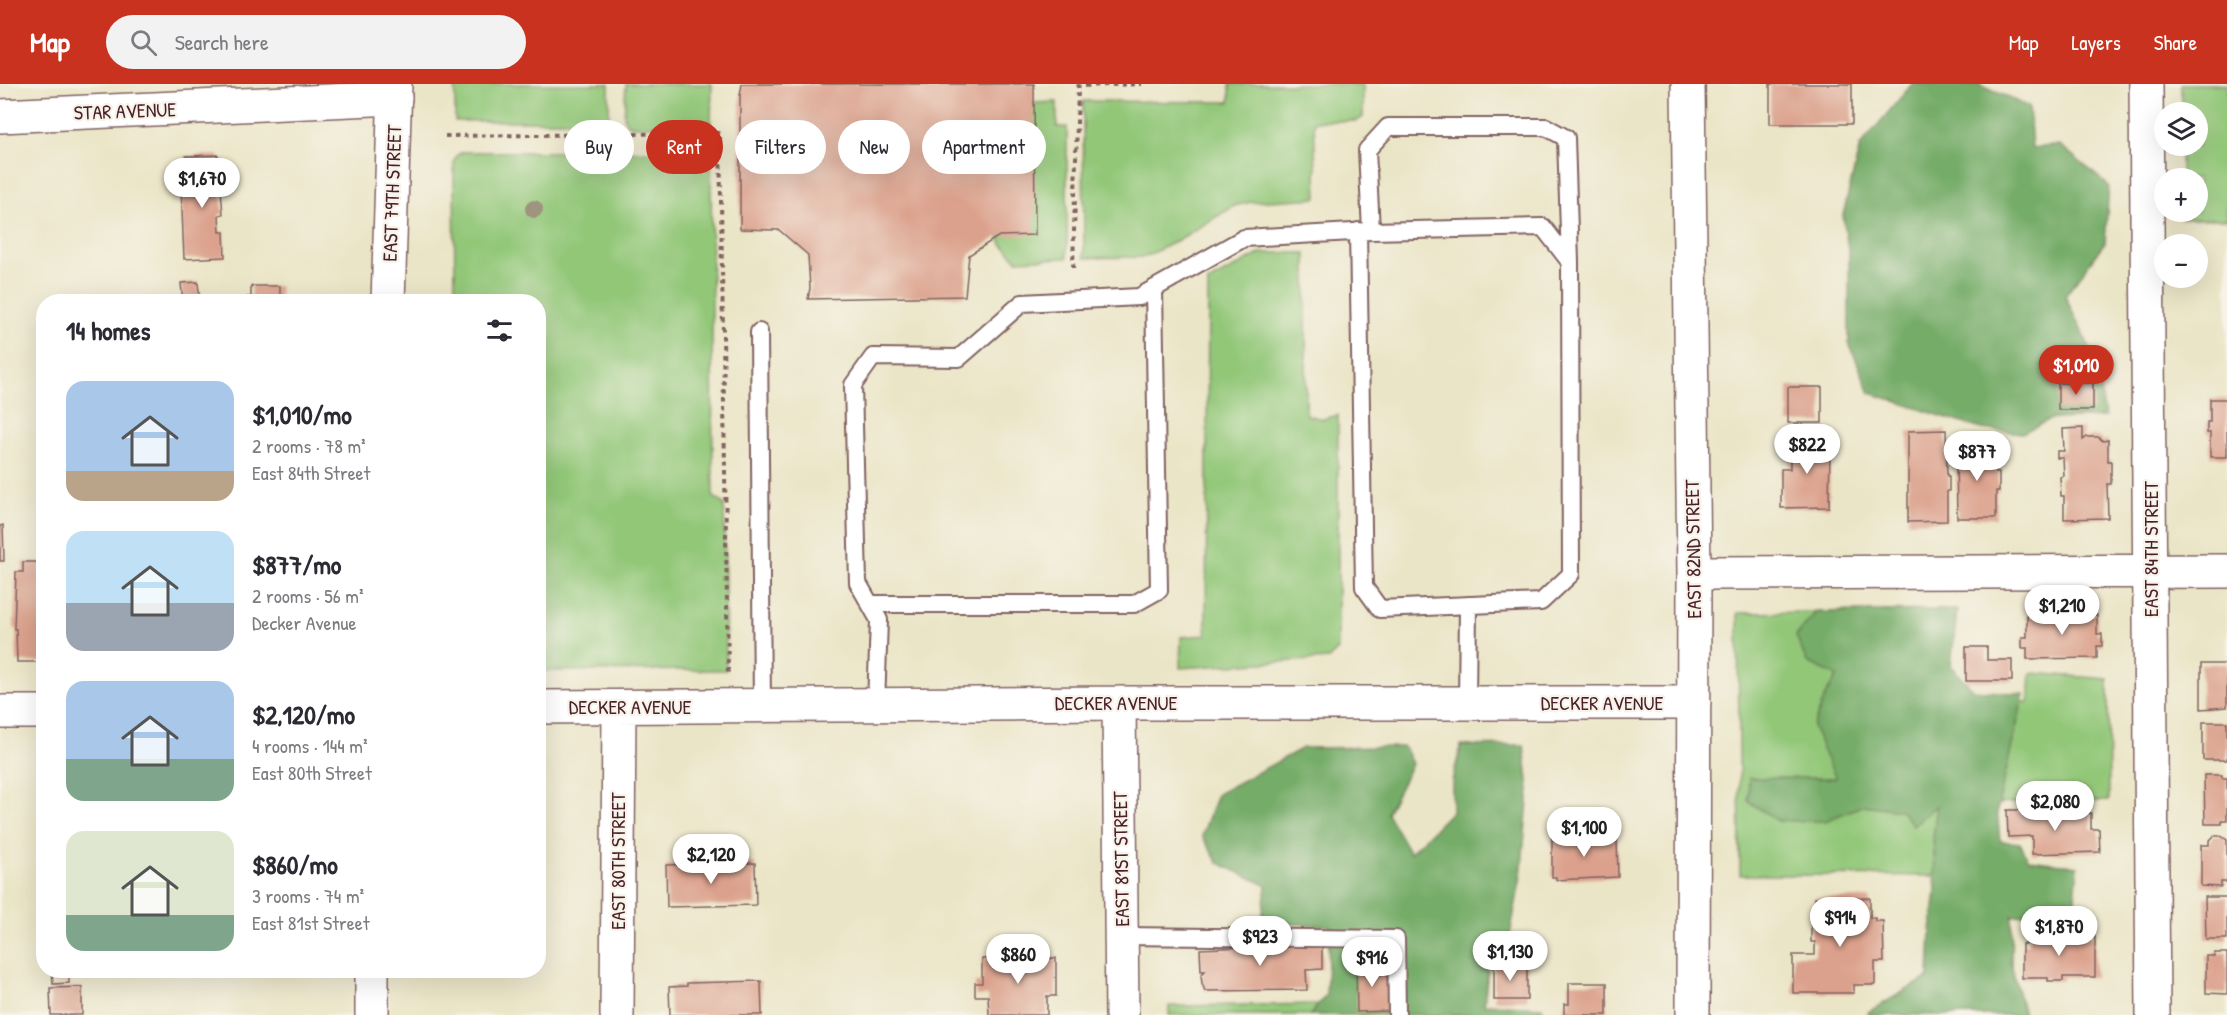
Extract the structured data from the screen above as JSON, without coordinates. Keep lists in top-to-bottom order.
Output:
{
  "streets": {
    "street": [
      "STAR AVENUE",
      "EAST 79TH STREET",
      "EAST 82ND STREET",
      "EAST 84TH STREET",
      "DECKER AVENUE",
      "EAST 81ST STREET",
      "EAST 80TH STREET"
    ]
  },
  "crossings": [
    ["STAR AVENUE", "EAST 79TH STREET"],
    ["EAST 82ND STREET", "DECKER AVENUE"],
    ["DECKER AVENUE", "EAST 81ST STREET"],
    ["DECKER AVENUE", "EAST 80TH STREET"]
  ],
  "page": {
    "header": "Map",
    "search": "Search here",
    "nav": ["Map", "Layers", "Share"],
    "map_buttons": ["+", "−"],
    "chip": [
      "Buy",
      "Rent",
      "Filters",
      "New",
      "Apartment"
    ],
    "price": [
      "$1,670",
      "$1,010",
      "$822",
      "$877",
      "$1,210",
      "$2,080",
      "$1,100",
      "$2,120",
      "$914",
      "$1,870",
      "$923",
      "$1,130",
      "$860",
      "$916"
    ],
    "heading": "14 homes",
    "list": [
      {
        "name": "$1,010/mo",
        "note": "2 rooms · 78 m² · East 84th Street"
      },
      {
        "name": "$877/mo",
        "note": "2 rooms · 56 m² · Decker Avenue"
      },
      {
        "name": "$2,120/mo",
        "note": "4 rooms · 144 m² · East 80th Street"
      },
      {
        "name": "$860/mo",
        "note": "3 rooms · 74 m² · East 81st Street"
      }
    ]
  }
}
